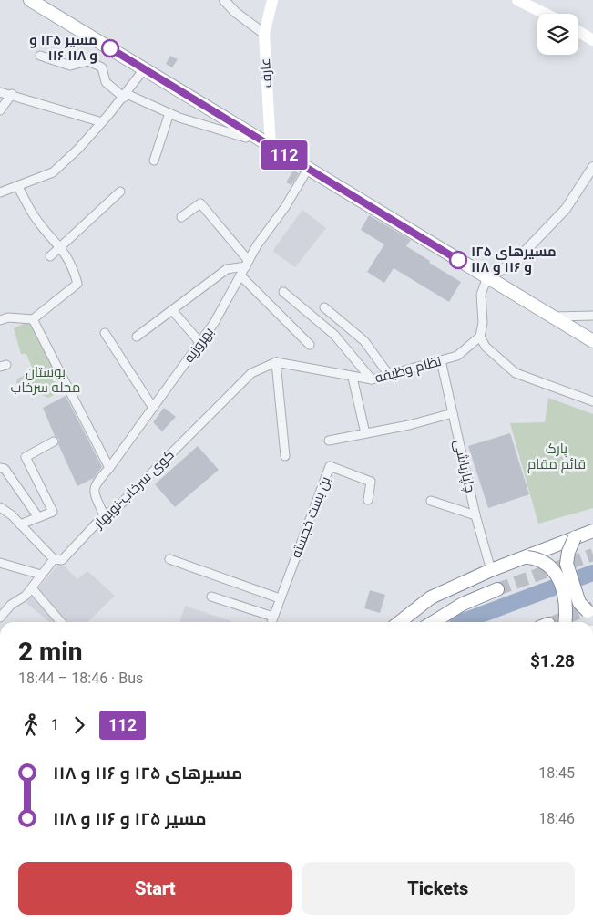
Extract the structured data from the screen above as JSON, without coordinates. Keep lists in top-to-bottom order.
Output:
{
  "streets": {
    "main road": ["عارف"],
    "street": [
      "بهروزیه",
      "نظام وظیفه",
      "چاپارباشی",
      "کوی سرخاب-نوبهار",
      "بن بست خجسته"
    ]
  },
  "crossings": [
    ["بهروزیه", "کوی سرخاب-نوبهار"],
    ["نظام وظیفه", "چاپارباشی"],
    ["نظام وظیفه", "کوی سرخاب-نوبهار"]
  ],
  "parks": ["بوستان محله سرخاب", "پارک قائم مقام"],
  "places": ["مسیر ۱۲۵ و ۱۱۶ و ۱۱۸", "مسیرهای ۱۲۵ و ۱۱۶ و ۱۱۸"],
  "lines": ["bus line 112"],
  "page": {
    "on_map": "112",
    "heading": ["2 min", "18:44 – 18:46 · Bus", "$1.28"],
    "legs": ["1", "112"],
    "list": [
      {
        "name": "مسیرهای ۱۲۵ و ۱۱۶ و ۱۱۸",
        "value": "18:45"
      },
      {
        "name": "مسیر ۱۲۵ و ۱۱۶ و ۱۱۸",
        "value": "18:46"
      }
    ],
    "buttons": ["Start", "Tickets"]
  }
}
